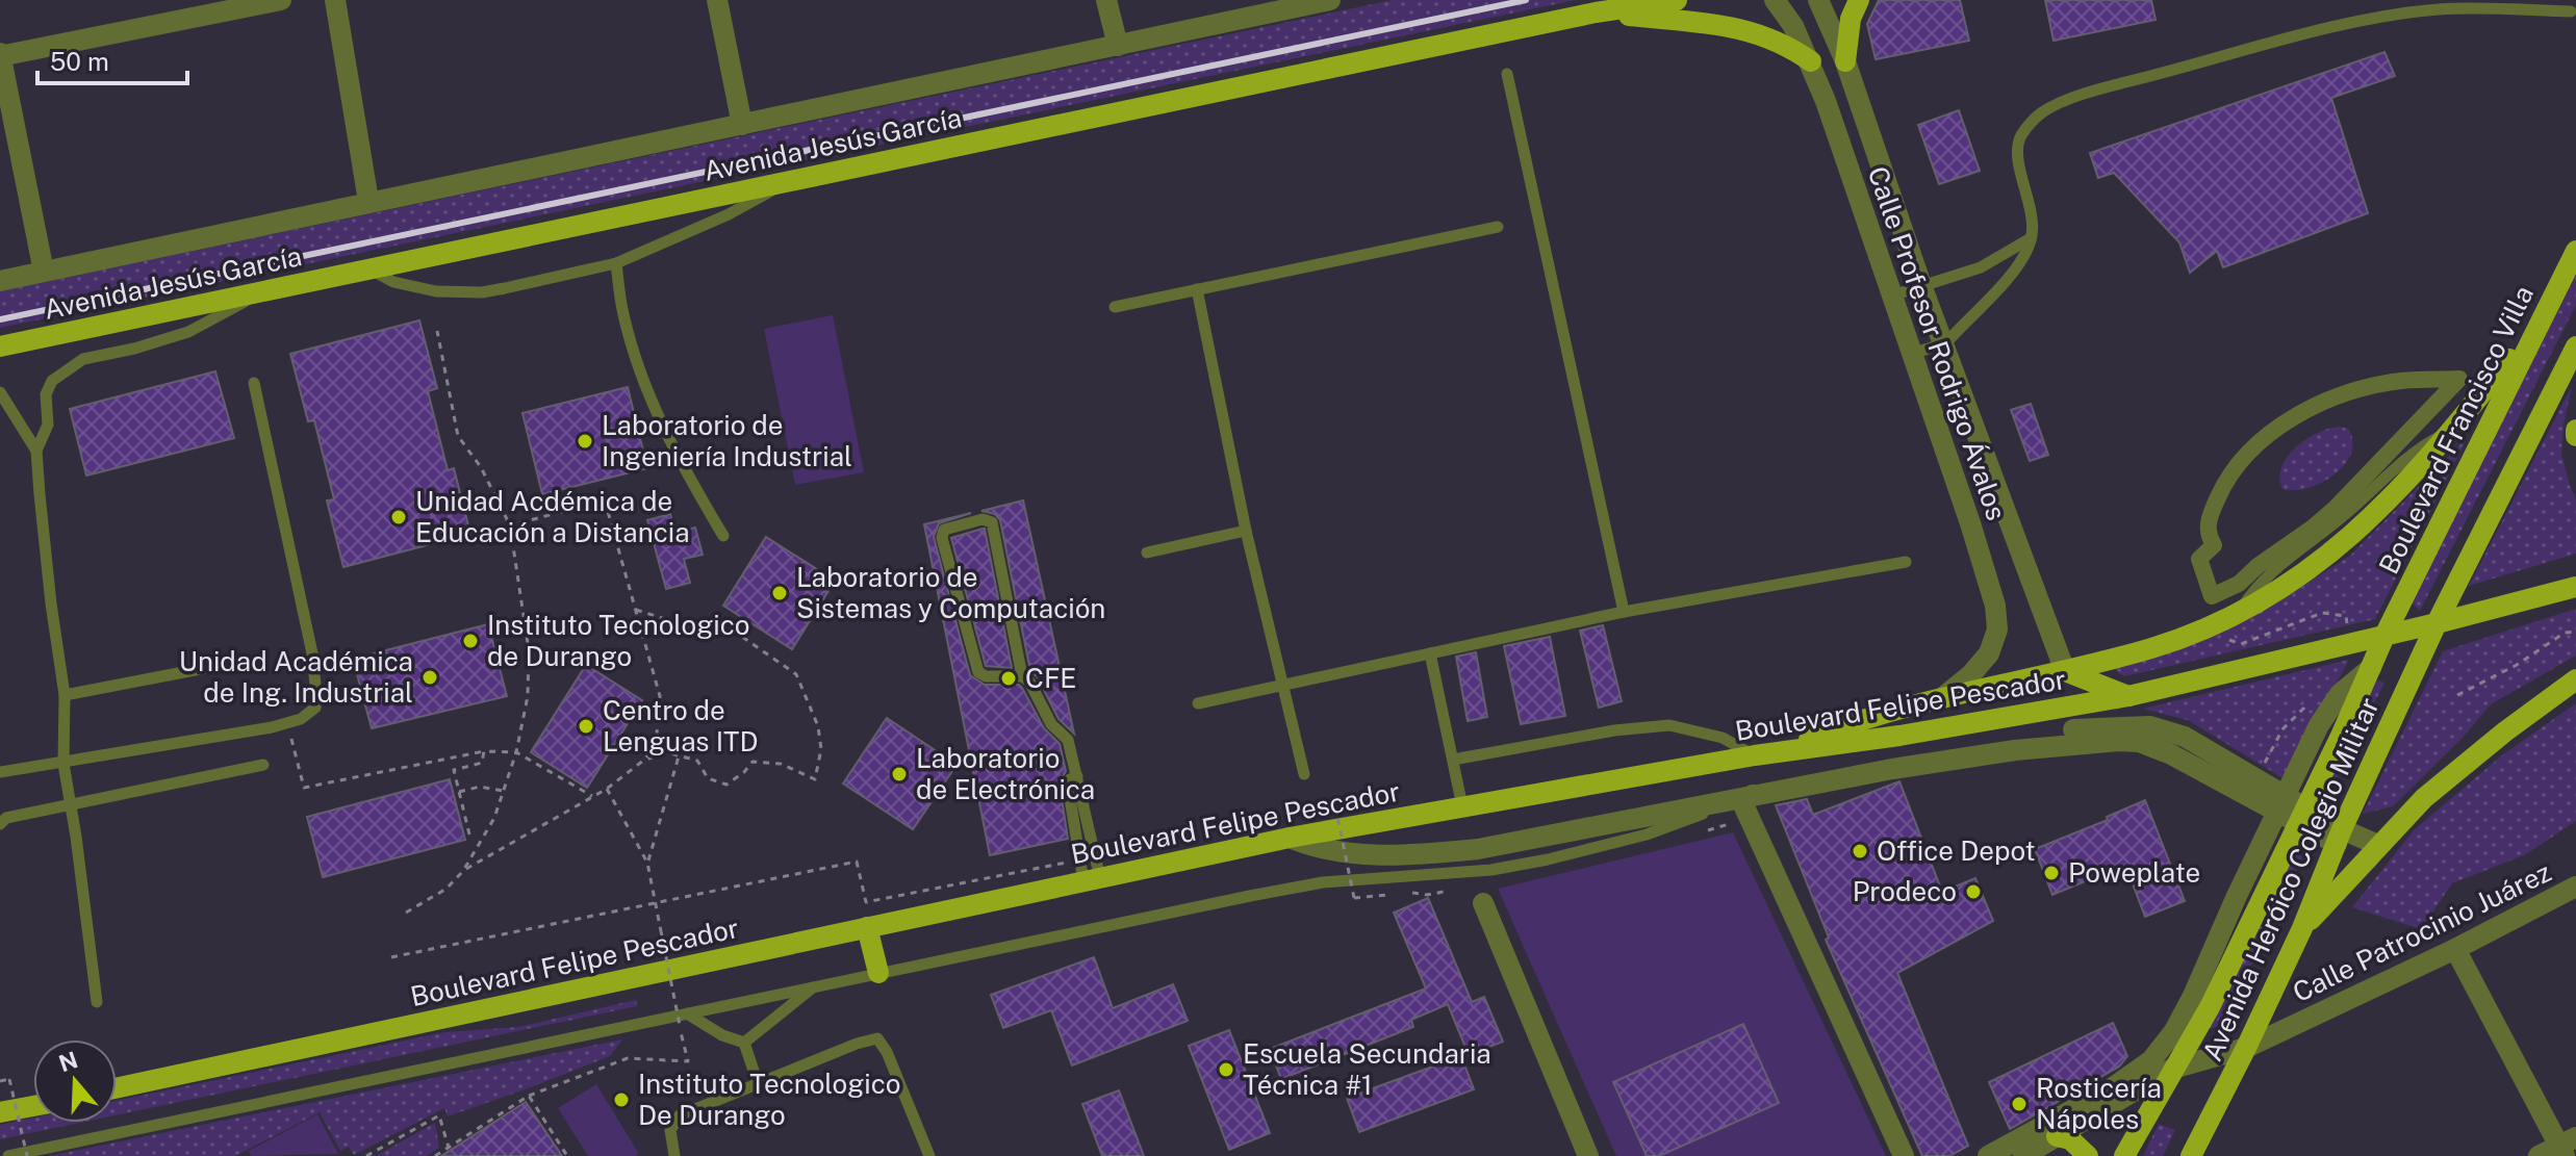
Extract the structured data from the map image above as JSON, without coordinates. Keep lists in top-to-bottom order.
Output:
{
  "streets": {
    "main road": [
      "Avenida Jesús García",
      "Boulevard Francisco Villa",
      "Boulevard Felipe Pescador",
      "Avenida Heróico Colegio Militar"
    ],
    "street": ["Calle Profesor Rodrigo Ávalos", "Calle Patrocinio Juárez"]
  },
  "crossings": [
    ["Boulevard Francisco Villa", "Boulevard Felipe Pescador"],
    ["Boulevard Francisco Villa", "Avenida Heróico Colegio Militar"],
    ["Boulevard Felipe Pescador", "Avenida Heróico Colegio Militar"],
    ["Avenida Heróico Colegio Militar", "Calle Patrocinio Juárez"]
  ],
  "places": [
    "Laboratorio de Ingeniería Industrial",
    "Unidad Acdémica de Educación a Distancia",
    "Laboratorio de Sistemas y Computación",
    "Instituto Tecnologico de Durango",
    "Unidad Académica de Ing. Industrial",
    "CFE",
    "Centro de Lenguas ITD",
    "Laboratorio de Electrónica",
    "Office Depot",
    "Poweplate",
    "Prodeco",
    "Escuela Secundaria Técnica #1",
    "Instituto Tecnologico De Durango",
    "Rosticería Nápoles"
  ],
  "scale_bar": "50 m",
  "north": "top"
}
